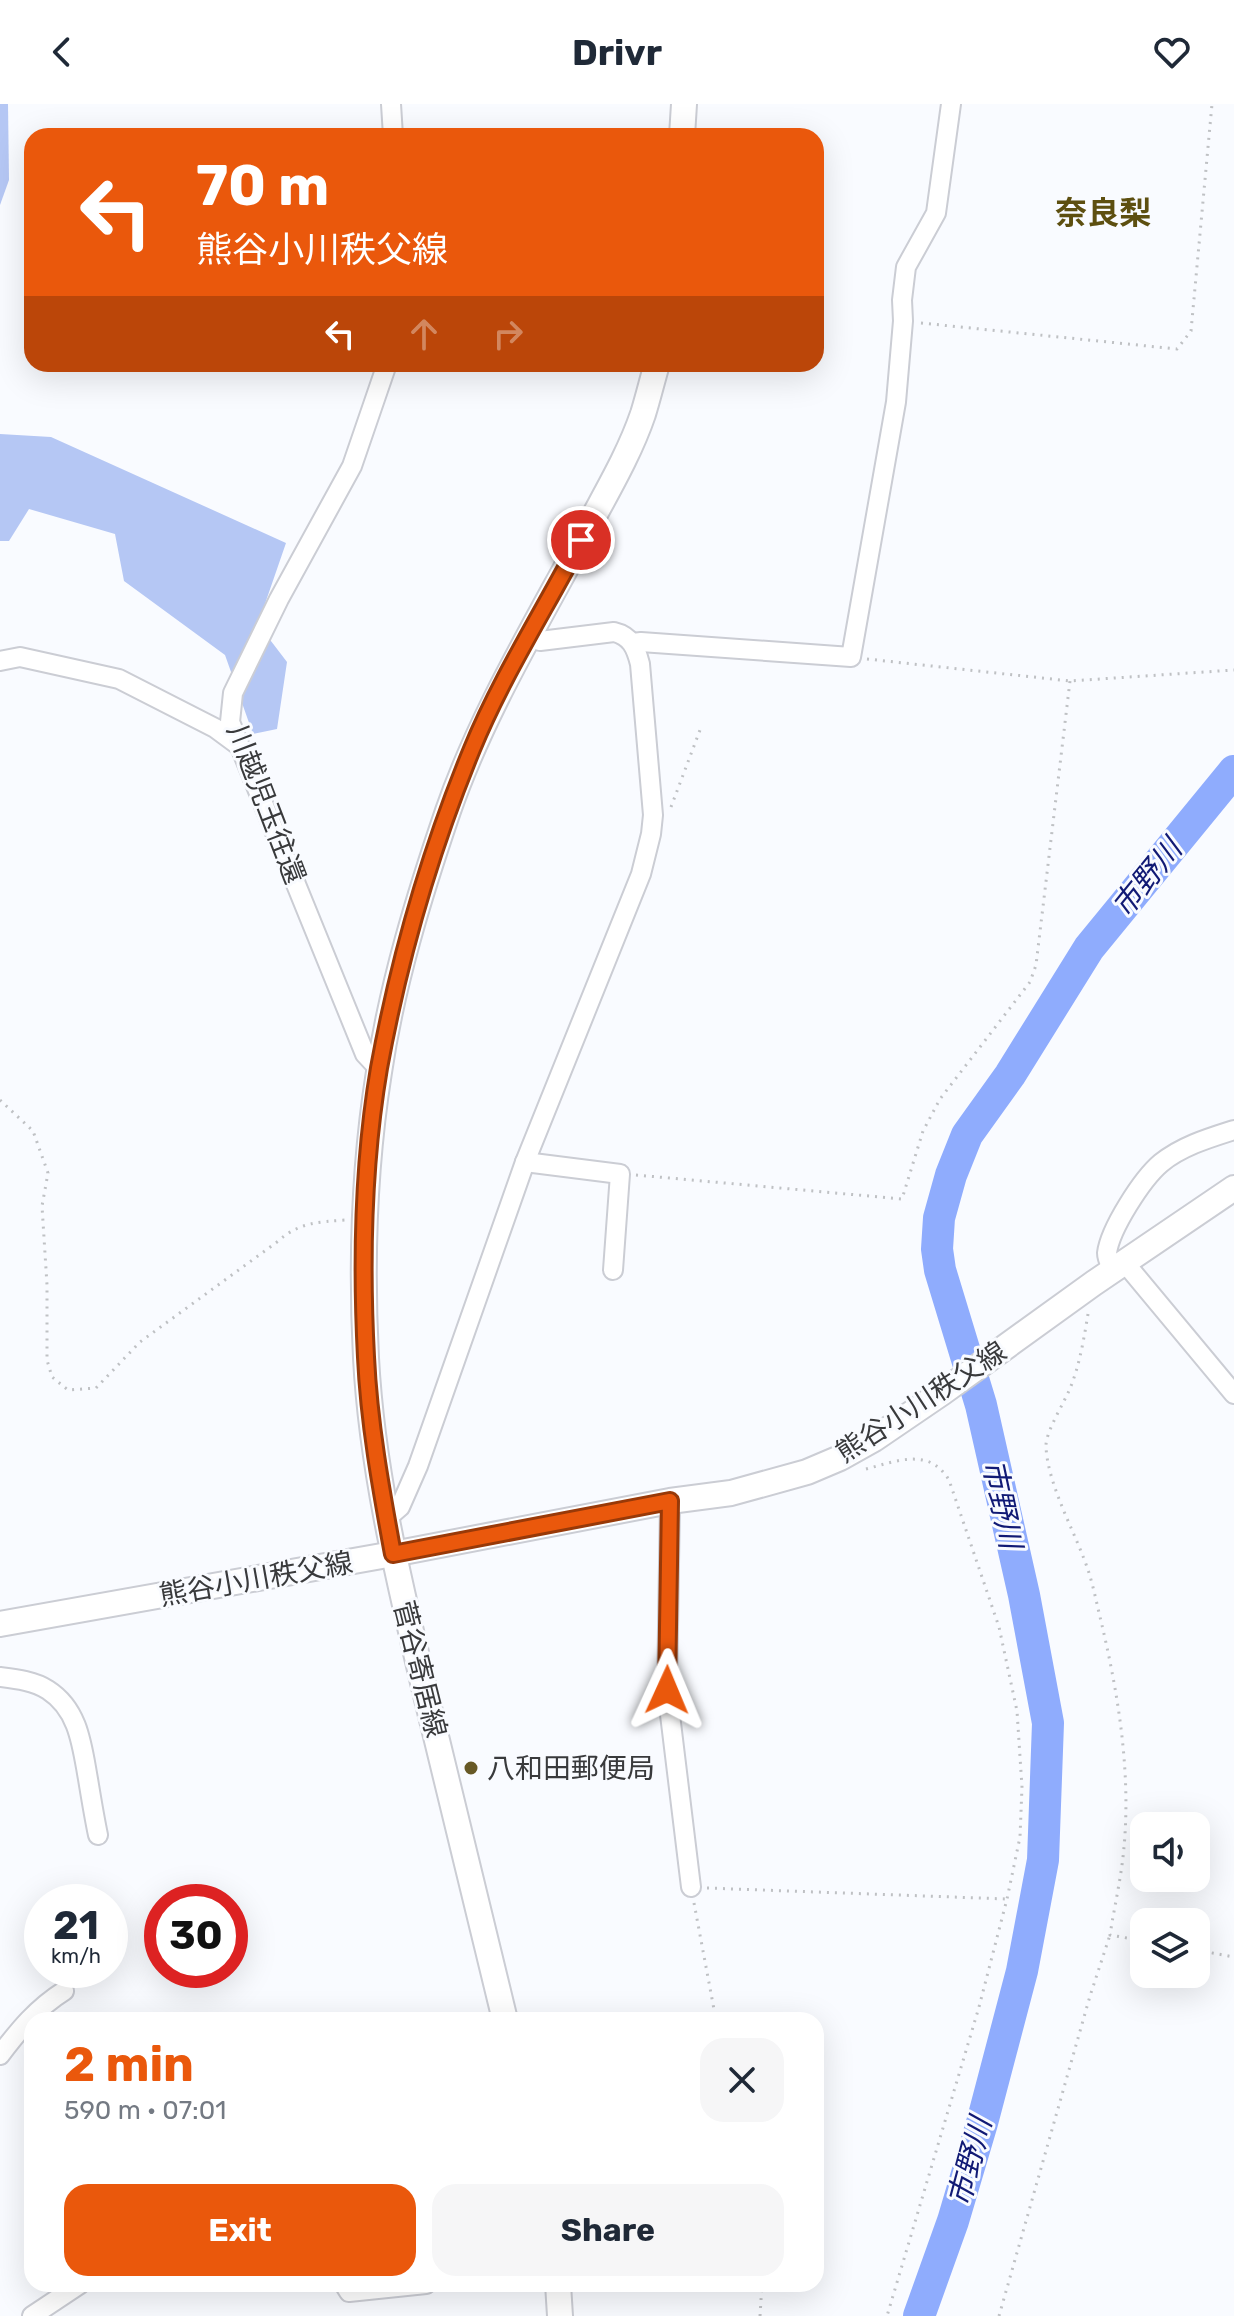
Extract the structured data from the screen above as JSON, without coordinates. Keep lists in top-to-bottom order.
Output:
{
  "streets": {
    "main road": ["熊谷小川秩父線", "菅谷寄居線"],
    "street": ["川越児玉往還"]
  },
  "crossings": [
    ["川越児玉往還", "菅谷寄居線"],
    ["熊谷小川秩父線", "菅谷寄居線"]
  ],
  "districts": ["奈良梨"],
  "water": ["市野川"],
  "places": ["八和田郵便局"],
  "page": {
    "header": "Drivr",
    "turn": ["70 m", "熊谷小川秩父線"],
    "speed": "21 km/h",
    "limit": "30",
    "heading": ["2 min", "590 m · 07:01"],
    "buttons": ["Exit", "Share"]
  }
}
